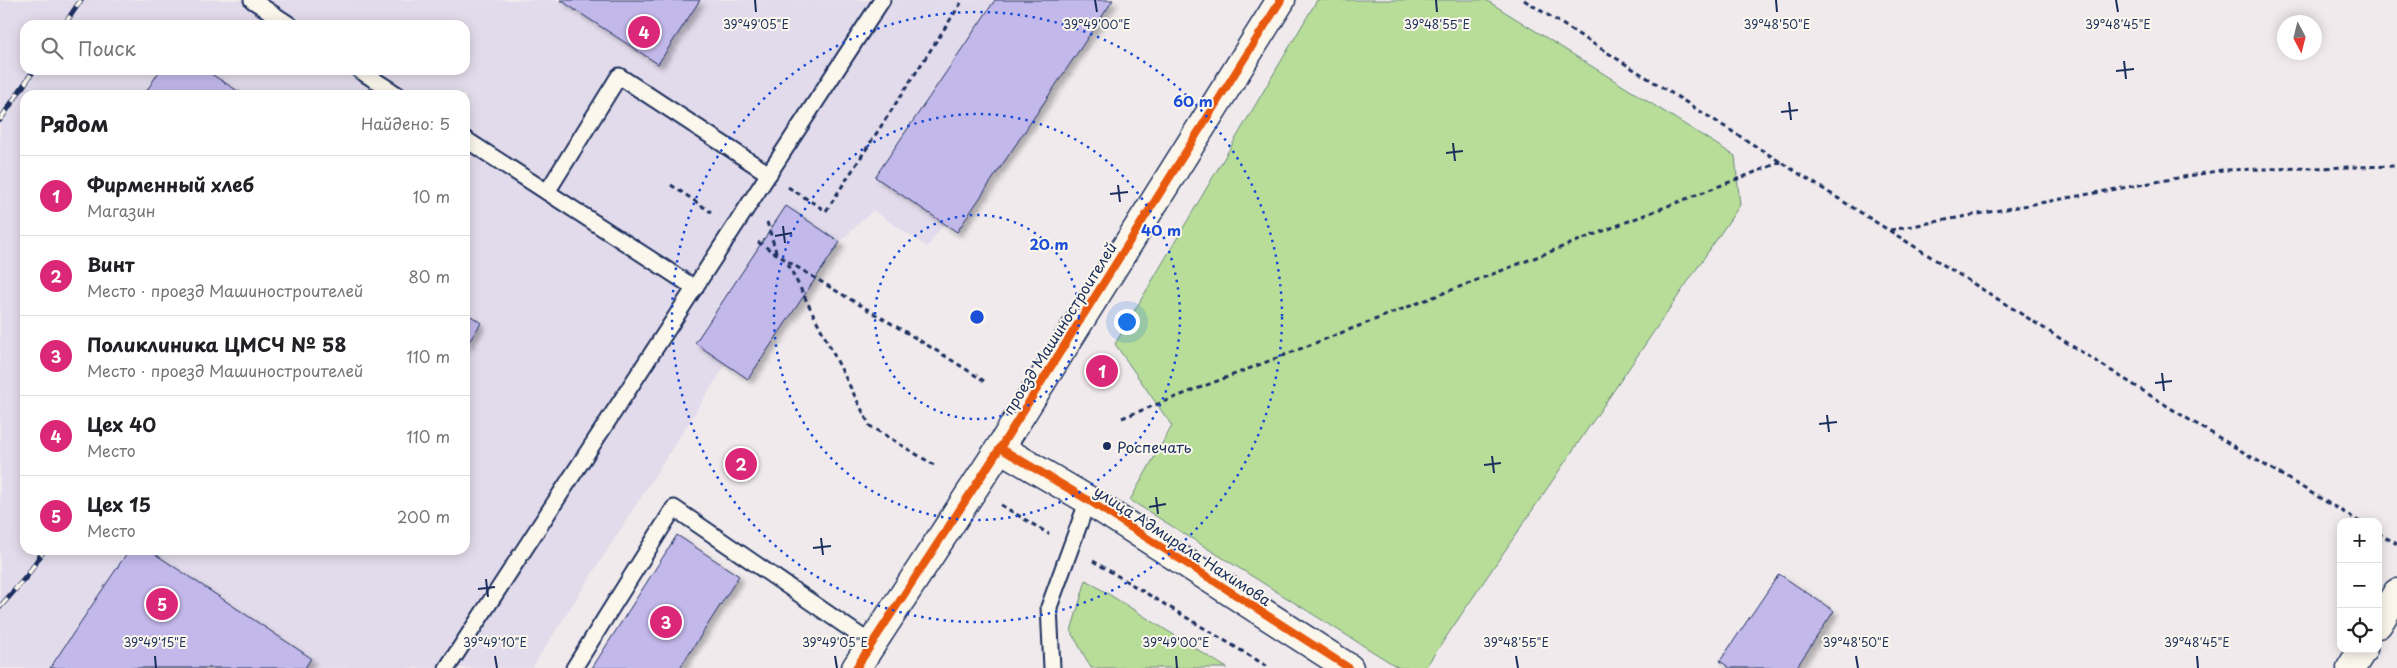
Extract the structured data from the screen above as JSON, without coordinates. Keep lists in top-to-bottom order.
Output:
{
  "streets": {
    "street": ["проезд Машиностроителей", "улица Адмирала Нахимова"]
  },
  "crossings": [
    ["проезд Машиностроителей", "улица Адмирала Нахимова"]
  ],
  "places": ["Роспечать"],
  "north": "bottom",
  "page": {
    "pins": [
      "4",
      "1",
      "2",
      "5",
      "3"
    ],
    "search": "Поиск",
    "heading": ["Рядом", "Найдено: 5"],
    "list": [
      {
        "mark": "1",
        "name": "Фирменный хлеб",
        "note": "Магазин",
        "value": "10 m"
      },
      {
        "mark": "2",
        "name": "Винт",
        "note": "Место · проезд Машиностроителей",
        "value": "80 m"
      },
      {
        "mark": "3",
        "name": "Поликлиника ЦМСЧ № 58",
        "note": "Место · проезд Машиностроителей",
        "value": "110 m"
      },
      {
        "mark": "4",
        "name": "Цех 40",
        "note": "Место",
        "value": "110 m"
      },
      {
        "mark": "5",
        "name": "Цех 15",
        "note": "Место",
        "value": "200 m"
      }
    ],
    "map_buttons": ["+", "−"]
  },
  "coordinates": [
    "39°49'05\"E",
    "39°49'00\"E",
    "39°48'55\"E",
    "39°48'50\"E",
    "39°48'45\"E",
    "39°49'15\"E",
    "39°49'10\"E"
  ],
  "rings": ["60 m", "40 m", "20 m"]
}
